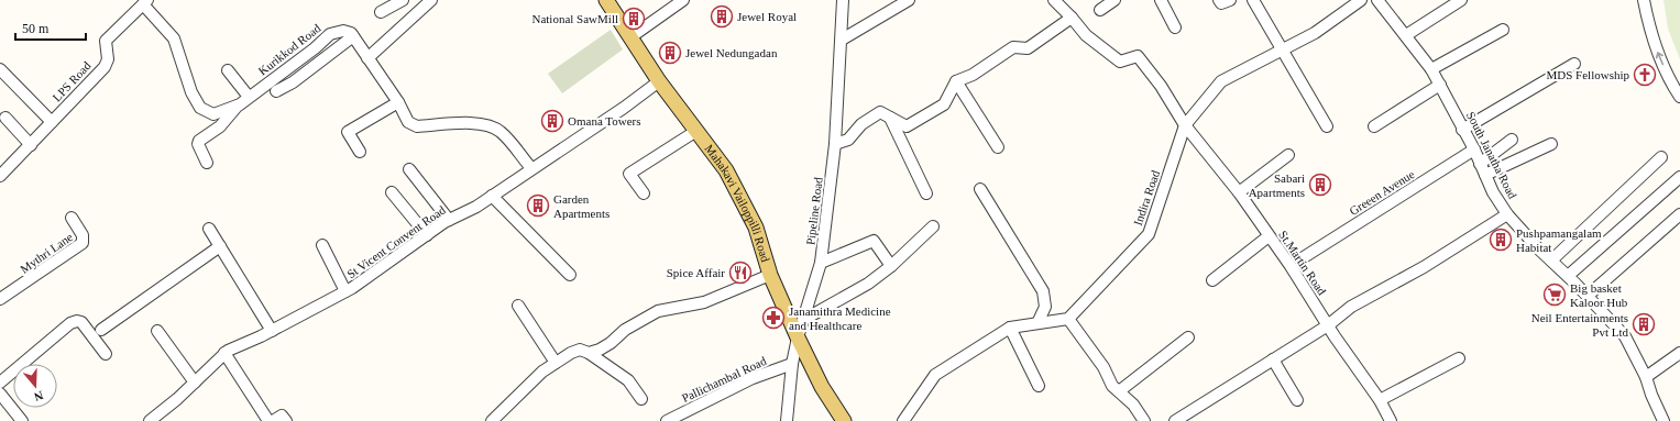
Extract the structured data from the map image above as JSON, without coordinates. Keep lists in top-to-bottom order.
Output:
{
  "streets": {
    "main road": ["Mahakavi Vailoppilli Road"],
    "street": [
      "Kurikkod Road",
      "LPS Road",
      "South Janatha Road",
      "Greeen Avenue",
      "Indira Road",
      "Pipeline Road",
      "St Vicent Convent Road",
      "Mythri Lane",
      "St.Martin Road",
      "Pallichambal Road"
    ]
  },
  "crossings": [
    ["Kurikkod Road", "LPS Road"],
    ["South Janatha Road", "Greeen Avenue"],
    ["Indira Road", "St.Martin Road"],
    ["Mahakavi Vailoppilli Road", "Pipeline Road"],
    ["Mahakavi Vailoppilli Road", "St Vicent Convent Road"],
    ["Pipeline Road", "Pallichambal Road"]
  ],
  "places": {
    "building": [
      "Jewel Royal",
      "National SawMill",
      "Jewel Nedungadan",
      "Omana Towers",
      "Sabari Apartments",
      "Garden Apartments",
      "Pushpamangalam Habitat",
      "Neil Entertainments Pvt Ltd"
    ],
    "church": ["MDS Fellowship"],
    "restaurant": ["Spice Affair"],
    "supermarket": ["Big basket Kaloor Hub"],
    "pharmacy": ["Janamithra Medicine and Healthcare"]
  },
  "scale_bar": "50 m",
  "north": "bottom"
}
